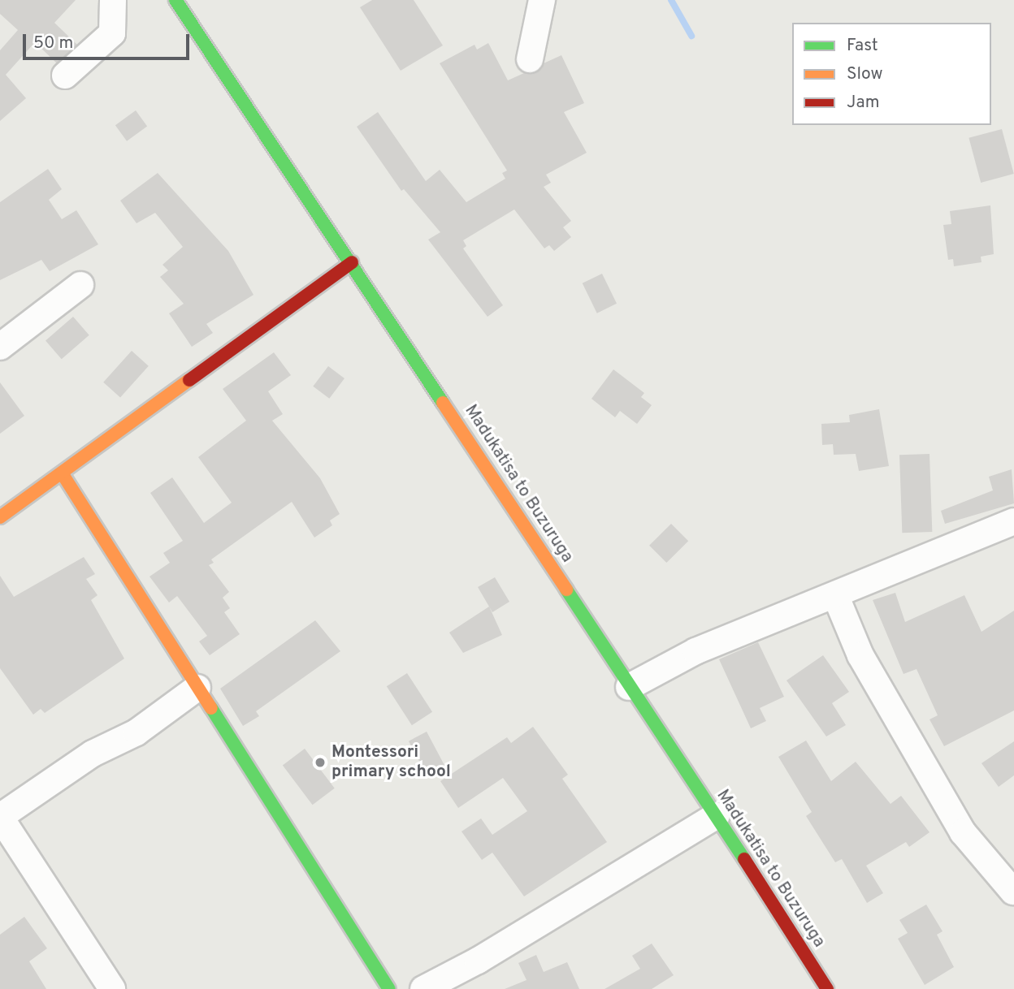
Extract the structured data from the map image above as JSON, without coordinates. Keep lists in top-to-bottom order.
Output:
{
  "streets": {
    "main road": ["Madukatisa to Buzuruga"]
  },
  "places": ["Montessori primary school"],
  "legend": ["Fast", "Slow", "Jam"],
  "scale_bar": "50 m"
}
